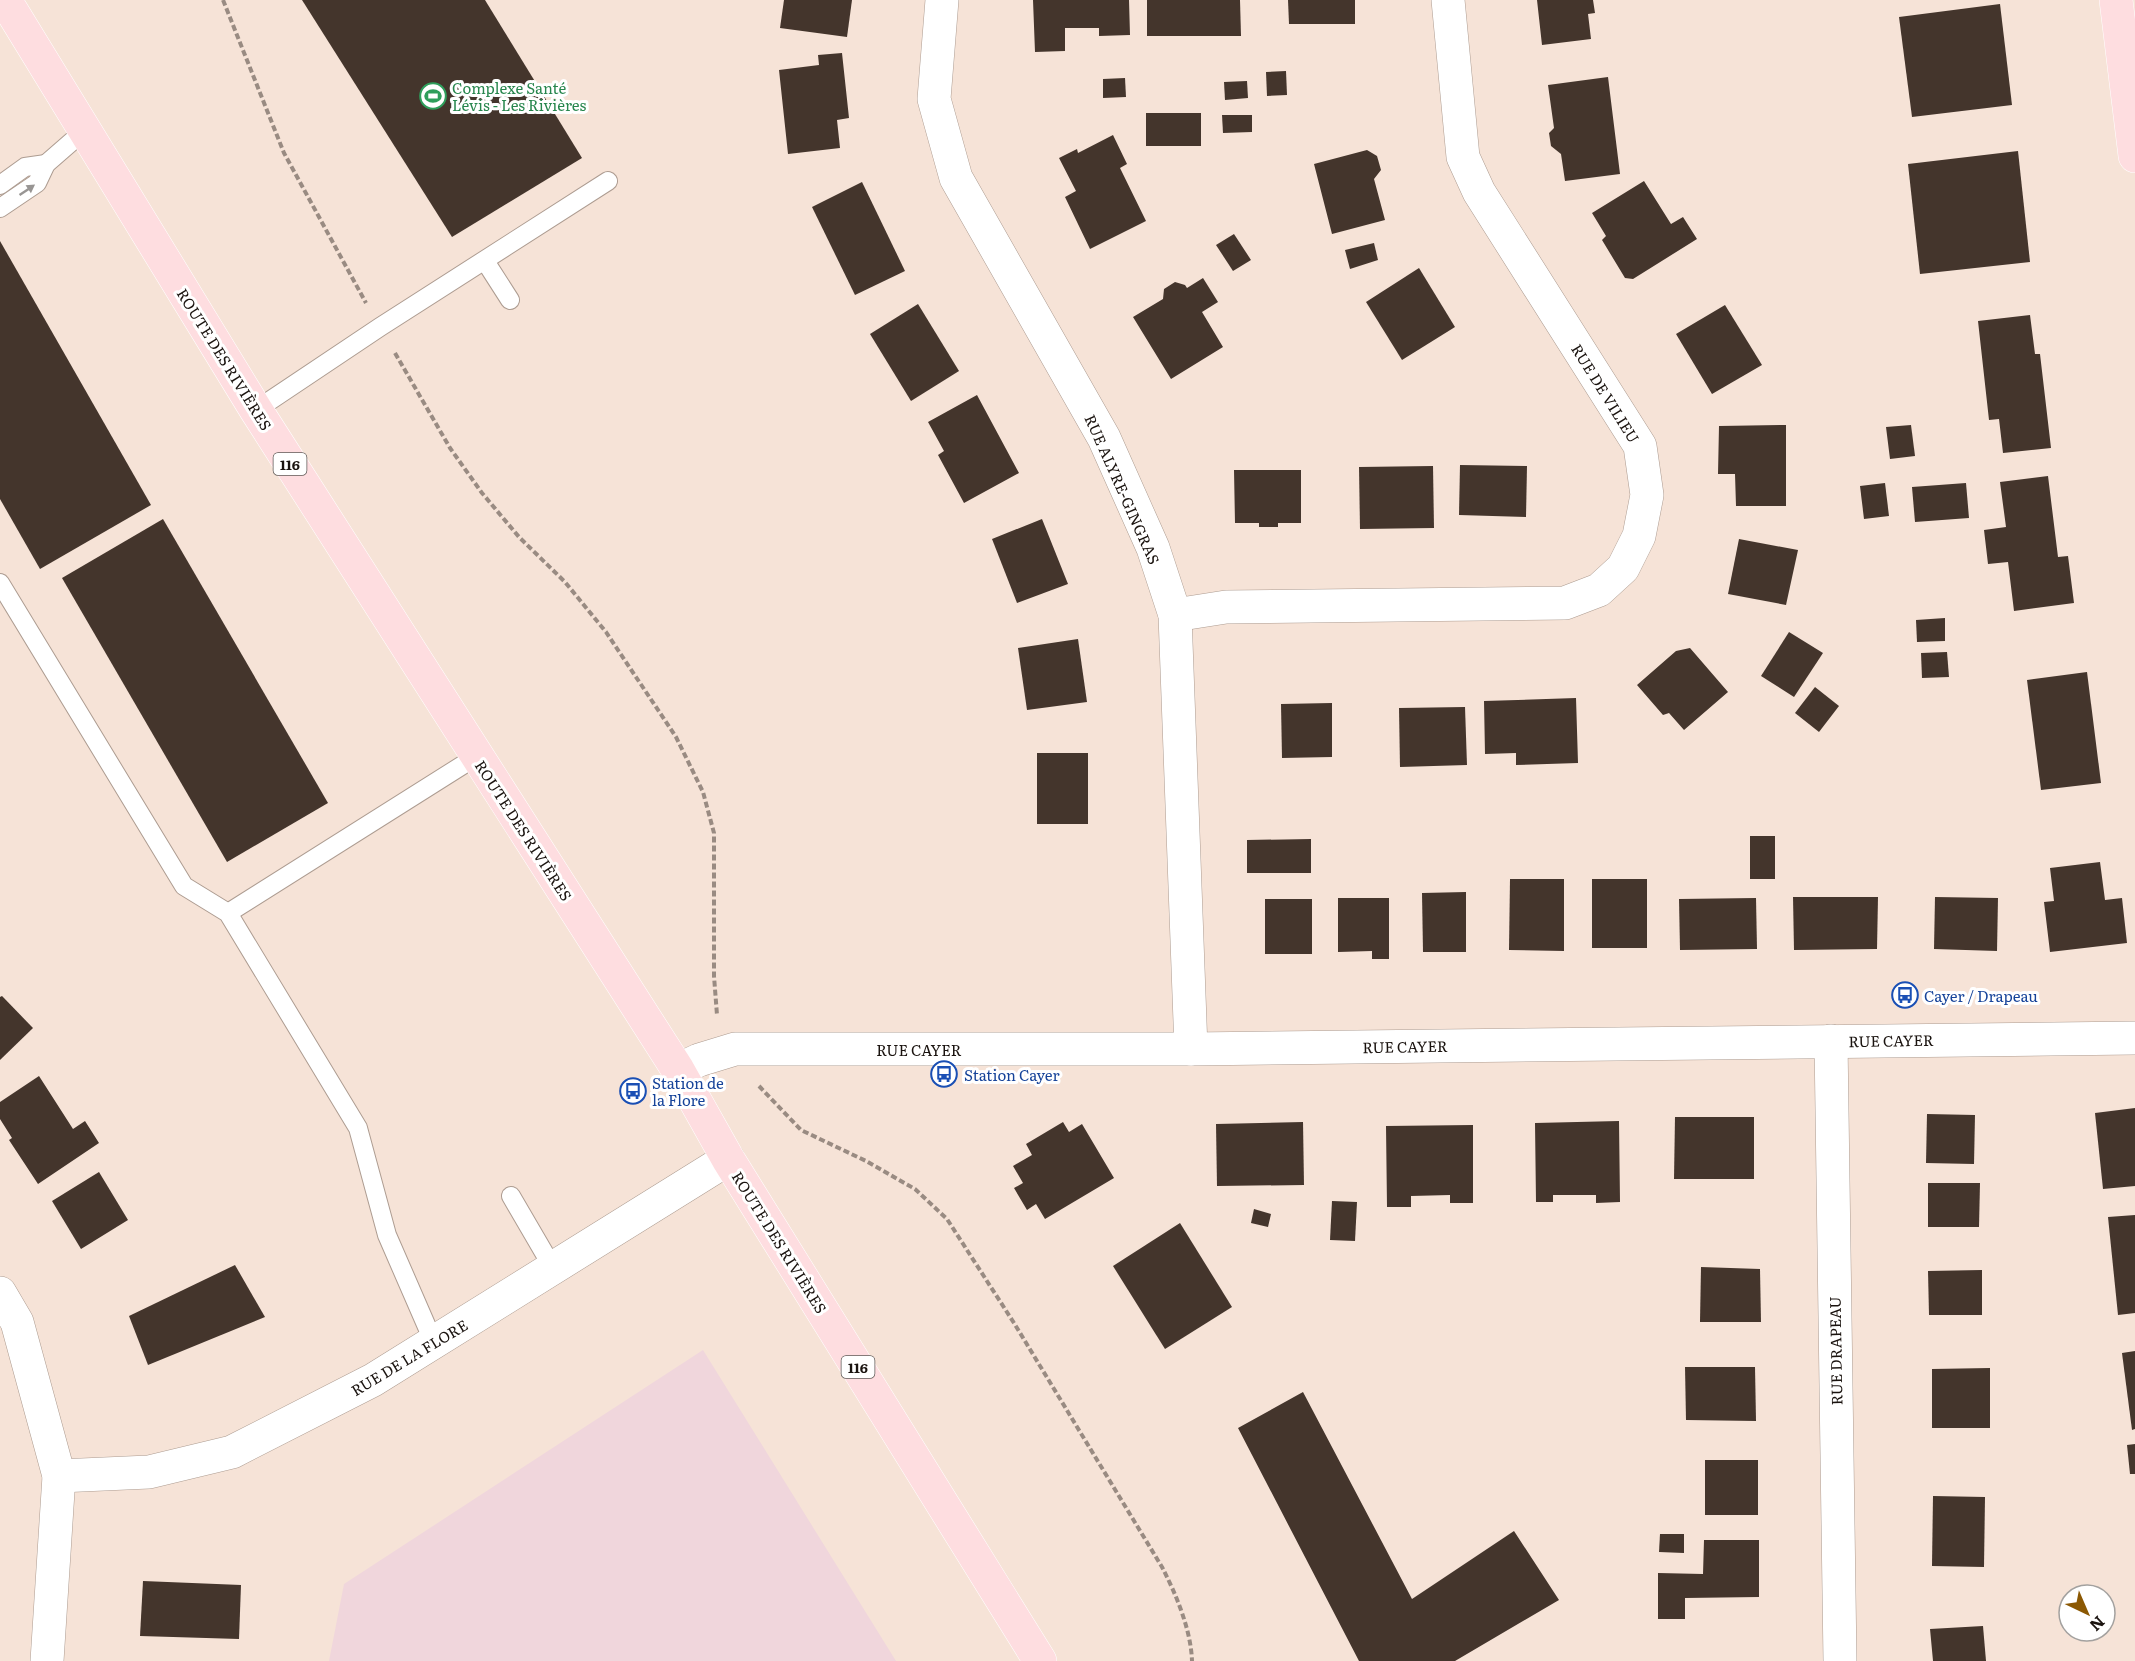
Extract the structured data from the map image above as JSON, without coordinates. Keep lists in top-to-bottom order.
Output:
{
  "streets": {
    "main road": ["ROUTE DES RIVIÈRES", "116"],
    "street": [
      "RUE DE VILIEU",
      "RUE ALYRE-GINGRAS",
      "RUE CAYER",
      "RUE DRAPEAU",
      "RUE DE LA FLORE"
    ]
  },
  "crossings": [
    ["ROUTE DES RIVIÈRES", "RUE CAYER"],
    ["ROUTE DES RIVIÈRES", "RUE DE LA FLORE"],
    ["RUE DE VILIEU", "RUE ALYRE-GINGRAS"],
    ["RUE ALYRE-GINGRAS", "RUE CAYER"],
    ["RUE CAYER", "RUE DRAPEAU"]
  ],
  "places": {
    "sports": ["Complexe Santé Lévis - Les Rivières"],
    "bus stop": ["Cayer / Drapeau", "Station Cayer", "Station de la Flore"]
  },
  "north": "bottom right"
}
